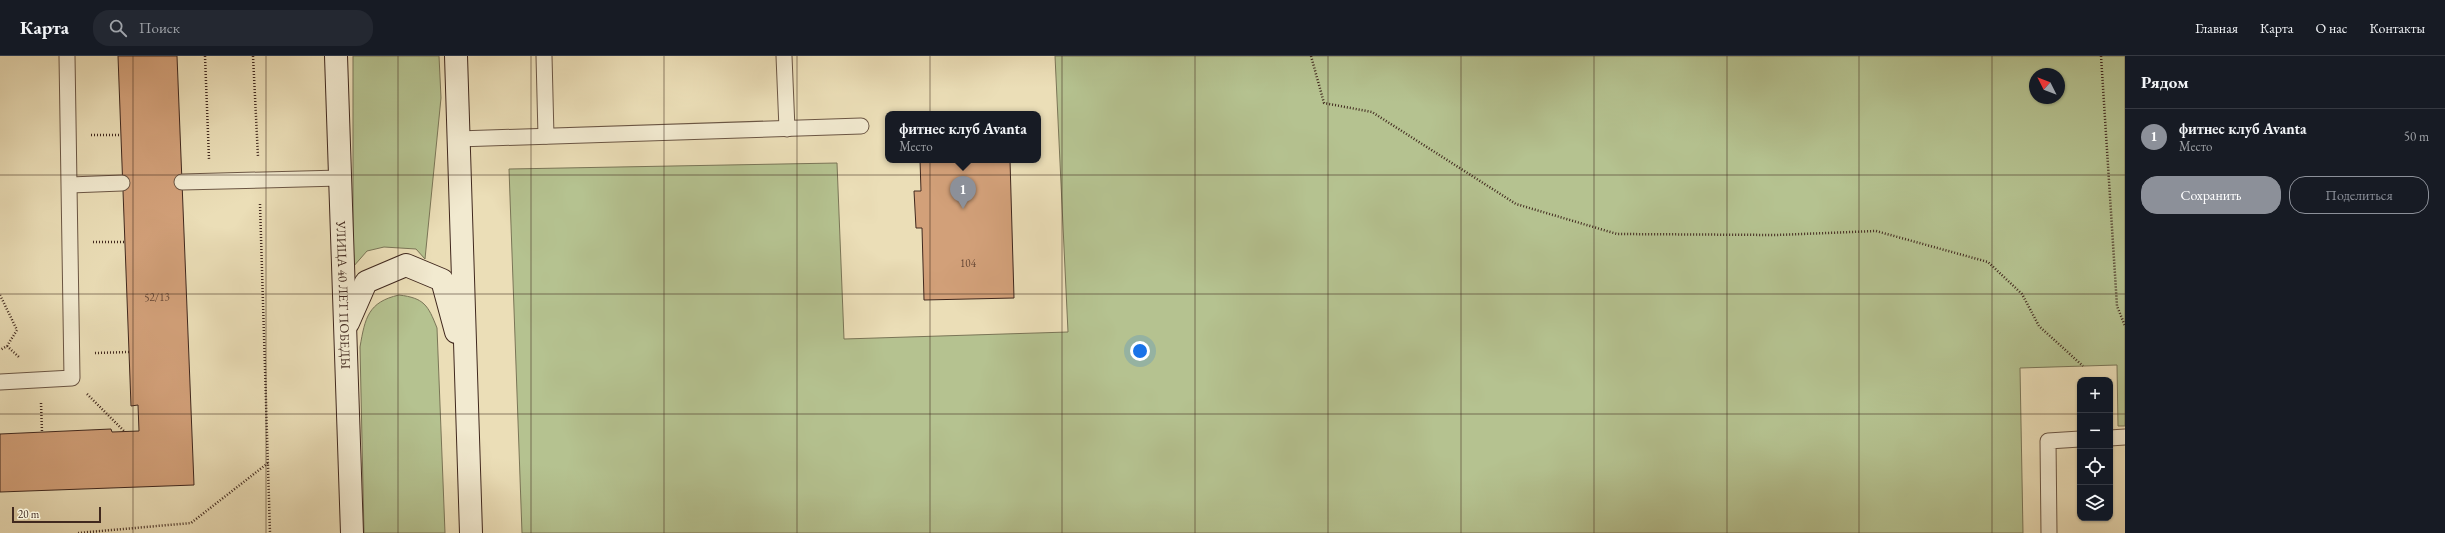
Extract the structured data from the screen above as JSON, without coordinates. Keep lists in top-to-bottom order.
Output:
{
  "streets": {
    "street": ["УЛИЦА 40 ЛЕТ ПОБЕДЫ"]
  },
  "house_numbers": ["104", "52/13"],
  "scale_bar": "20 m",
  "north": "top left",
  "page": {
    "header": "Карта",
    "search": "Поиск",
    "nav": [
      "Главная",
      "Карта",
      "О нас",
      "Контакты"
    ],
    "heading": "Рядом",
    "list": [
      {
        "mark": "1",
        "name": "фитнес клуб Avanta",
        "note": "Место",
        "value": "50 m"
      }
    ],
    "popup": ["фитнес клуб Avanta", "Место"],
    "buttons": ["Сохранить", "Поделиться"],
    "pins": "1",
    "map_buttons": ["+", "−"],
    "scale": "20 m"
  }
}
